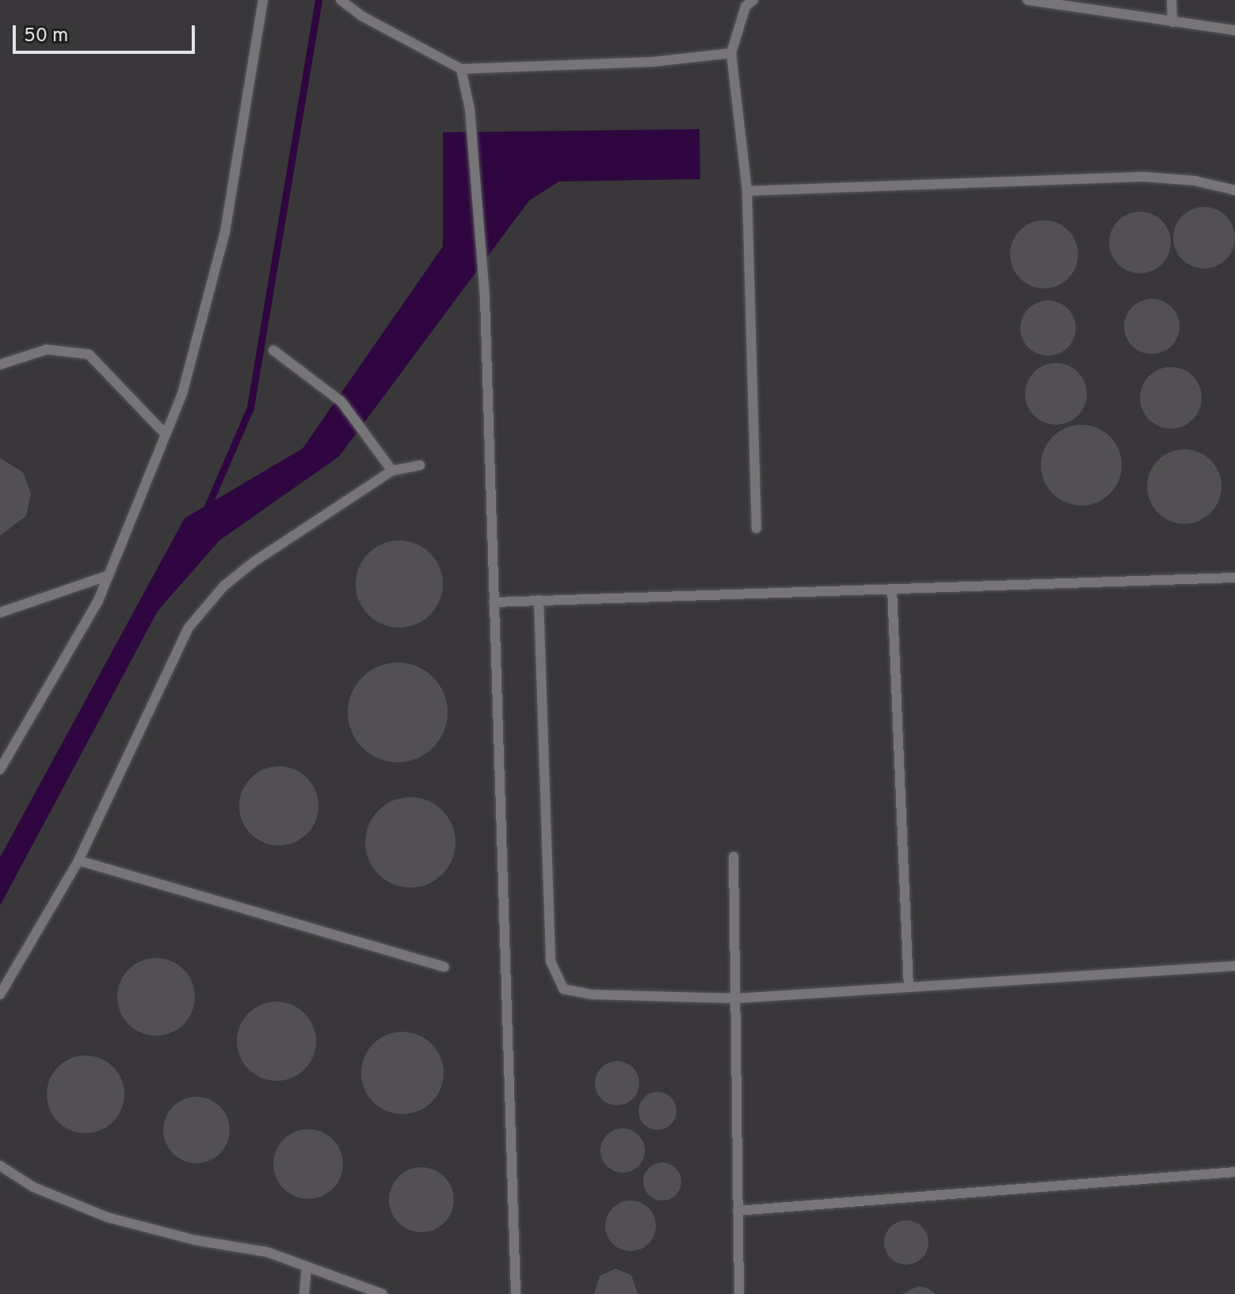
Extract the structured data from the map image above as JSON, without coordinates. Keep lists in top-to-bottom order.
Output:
{
  "scale_bar": "50 m"
}
